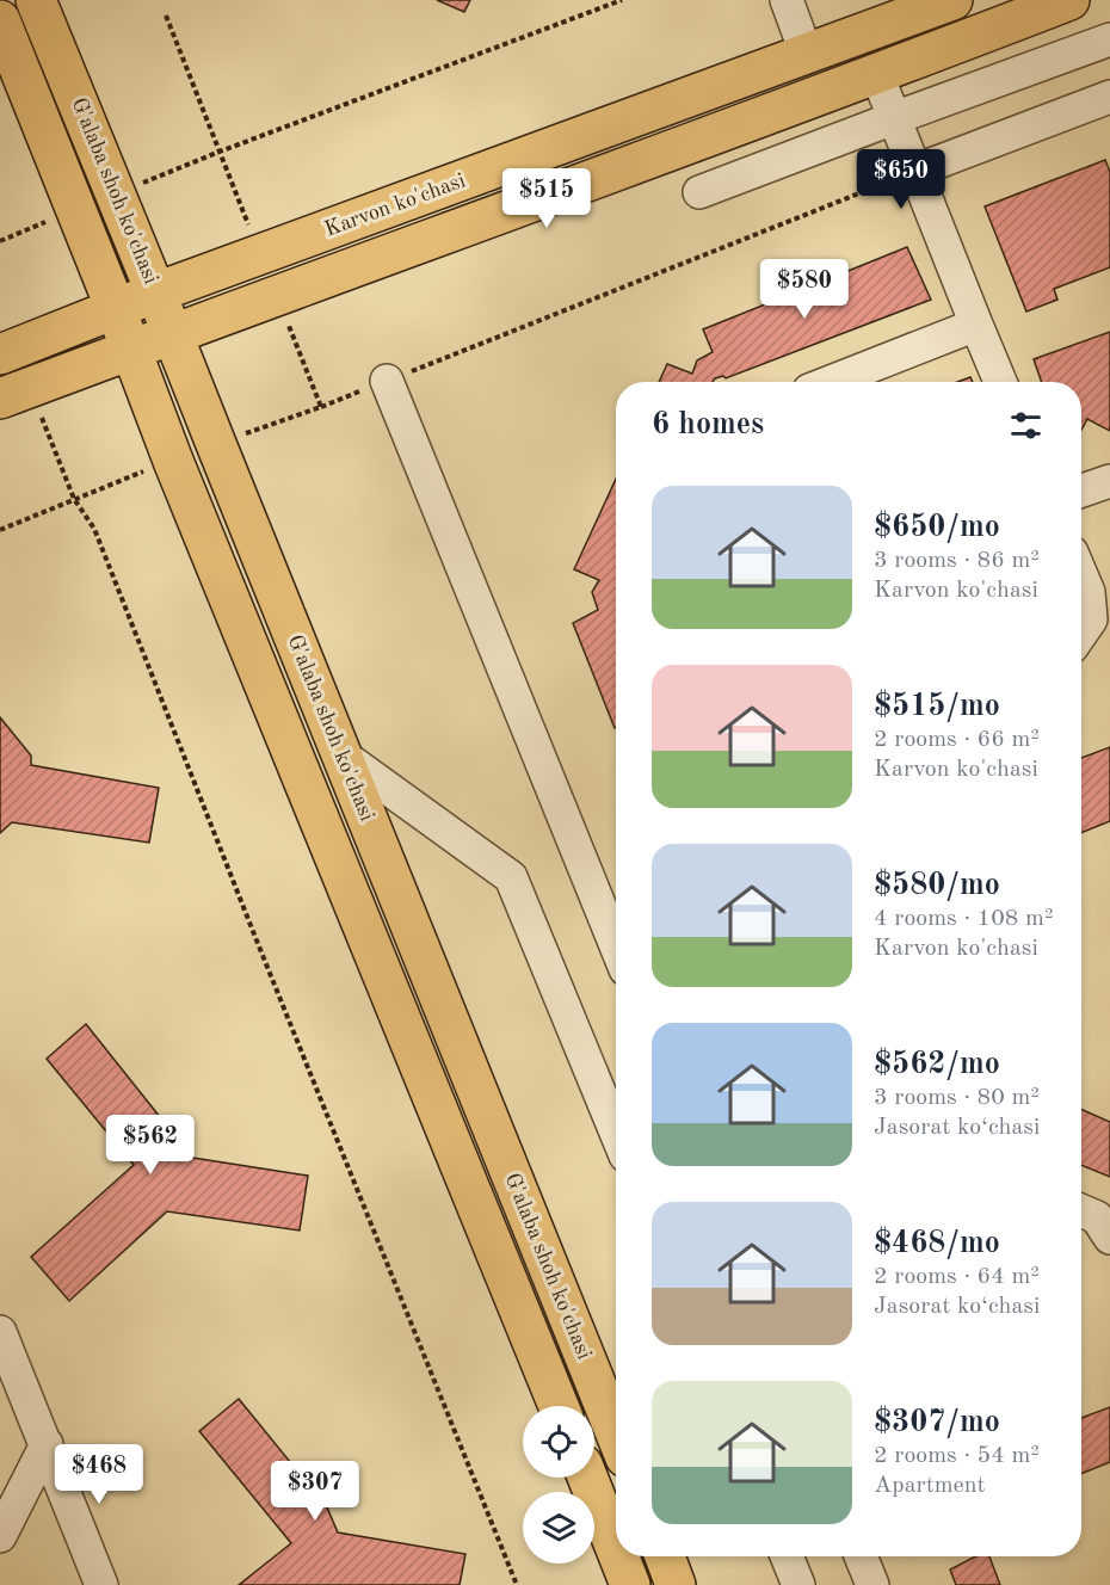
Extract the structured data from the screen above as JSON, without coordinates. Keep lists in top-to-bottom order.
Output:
{
  "streets": {
    "main road": ["G'alaba shoh ko'chasi", "Karvon ko'chasi"]
  },
  "crossings": [
    ["G'alaba shoh ko'chasi", "Karvon ko'chasi"]
  ],
  "page": {
    "price": [
      "$650",
      "$515",
      "$580",
      "$562",
      "$468",
      "$307"
    ],
    "heading": "6 homes",
    "list": [
      {
        "name": "$650/mo",
        "note": "3 rooms · 86 m² · Karvon ko'chasi"
      },
      {
        "name": "$515/mo",
        "note": "2 rooms · 66 m² · Karvon ko'chasi"
      },
      {
        "name": "$580/mo",
        "note": "4 rooms · 108 m² · Karvon ko'chasi"
      },
      {
        "name": "$562/mo",
        "note": "3 rooms · 80 m² · Jasorat ko‘chasi"
      },
      {
        "name": "$468/mo",
        "note": "2 rooms · 64 m² · Jasorat ko‘chasi"
      },
      {
        "name": "$307/mo",
        "note": "2 rooms · 54 m² · Apartment"
      }
    ]
  }
}
